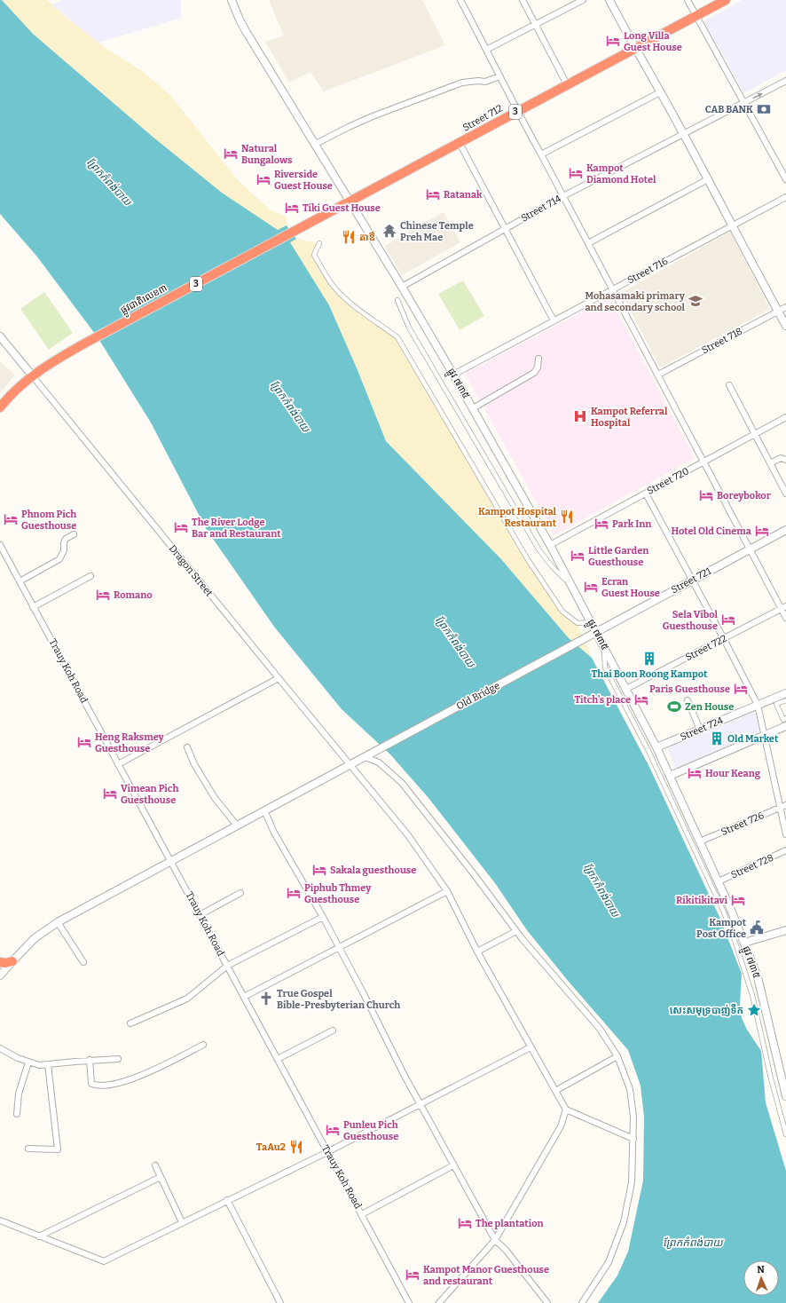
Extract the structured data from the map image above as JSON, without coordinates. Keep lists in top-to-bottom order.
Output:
{
  "streets": {
    "highway": ["3", "Street 712", "ផ្លូវជាតិលេខ៣"],
    "street": [
      "Street 714",
      "Street 716",
      "Street 718",
      "ផ្លូវ ៧៣៥",
      "Street 720",
      "Dragon Street",
      "Street 721",
      "Street 722",
      "Trauy Koh Road",
      "Old Bridge",
      "Street 724",
      "Street 726",
      "Street 728"
    ]
  },
  "crossings": [
    ["Street 712", "ផ្លូវជាតិលេខ៣"],
    ["Street 712", "ផ្លូវ ៧៣៥"],
    ["Street 714", "ផ្លូវ ៧៣៥"],
    ["Street 716", "ផ្លូវ ៧៣៥"],
    ["ផ្លូវជាតិលេខ៣", "Dragon Street"],
    ["ផ្លូវ ៧៣៥", "Street 720"],
    ["ផ្លូវ ៧៣៥", "Street 721"],
    ["ផ្លូវ ៧៣៥", "Street 722"],
    ["ផ្លូវ ៧៣៥", "Street 724"],
    ["ផ្លូវ ៧៣៥", "Street 726"],
    ["ផ្លូវ ៧៣៥", "Street 728"],
    ["Dragon Street", "Old Bridge"],
    ["Street 721", "Old Bridge"],
    ["Trauy Koh Road", "Old Bridge"]
  ],
  "water": ["ព្រែកកំពង់បាយ"],
  "places": {
    "hotel": [
      "Long Villa Guest House",
      "Natural Bungalows",
      "Kampot Diamond Hotel",
      "Riverside Guest House",
      "Ratanak",
      "Tiki Guest House",
      "Boreybokor",
      "Phnom Pich Guesthouse",
      "Park Inn",
      "The River Lodge Bar and Restaurant",
      "Hotel Old Cinema",
      "Little Garden Guesthouse",
      "Ecran Guest House",
      "Romano",
      "Sela Vibol Guesthouse",
      "Paris Guesthouse",
      "Titch's place",
      "Heng Raksmey Guesthouse",
      "Hour Keang",
      "Vimean Pich Guesthouse",
      "Sakala guesthouse",
      "Piphub Thmey Guesthouse",
      "Rikitikitavi",
      "Punleu Pich Guesthouse",
      "The plantation",
      "Kampot Manor Guesthouse and restaurant"
    ],
    "bank": ["CAB BANK"],
    "temple": ["Chinese Temple Preh Mae"],
    "restaurant": ["តាឳ", "Kampot Hospital Restaurant", "TaAu2"],
    "school or university": ["Mohasamaki primary and secondary school"],
    "hospital": ["Kampot Referral Hospital"],
    "building": ["Thai Boon Roong Kampot", "Old Market"],
    "sports": ["Zen House"],
    "public building": ["Kampot Post Office"],
    "church": ["True Gospel Bible-Presbyterian Church"],
    "place": ["សេះសមុទ្របាញ់ទឹក"]
  },
  "north": "top"
}
